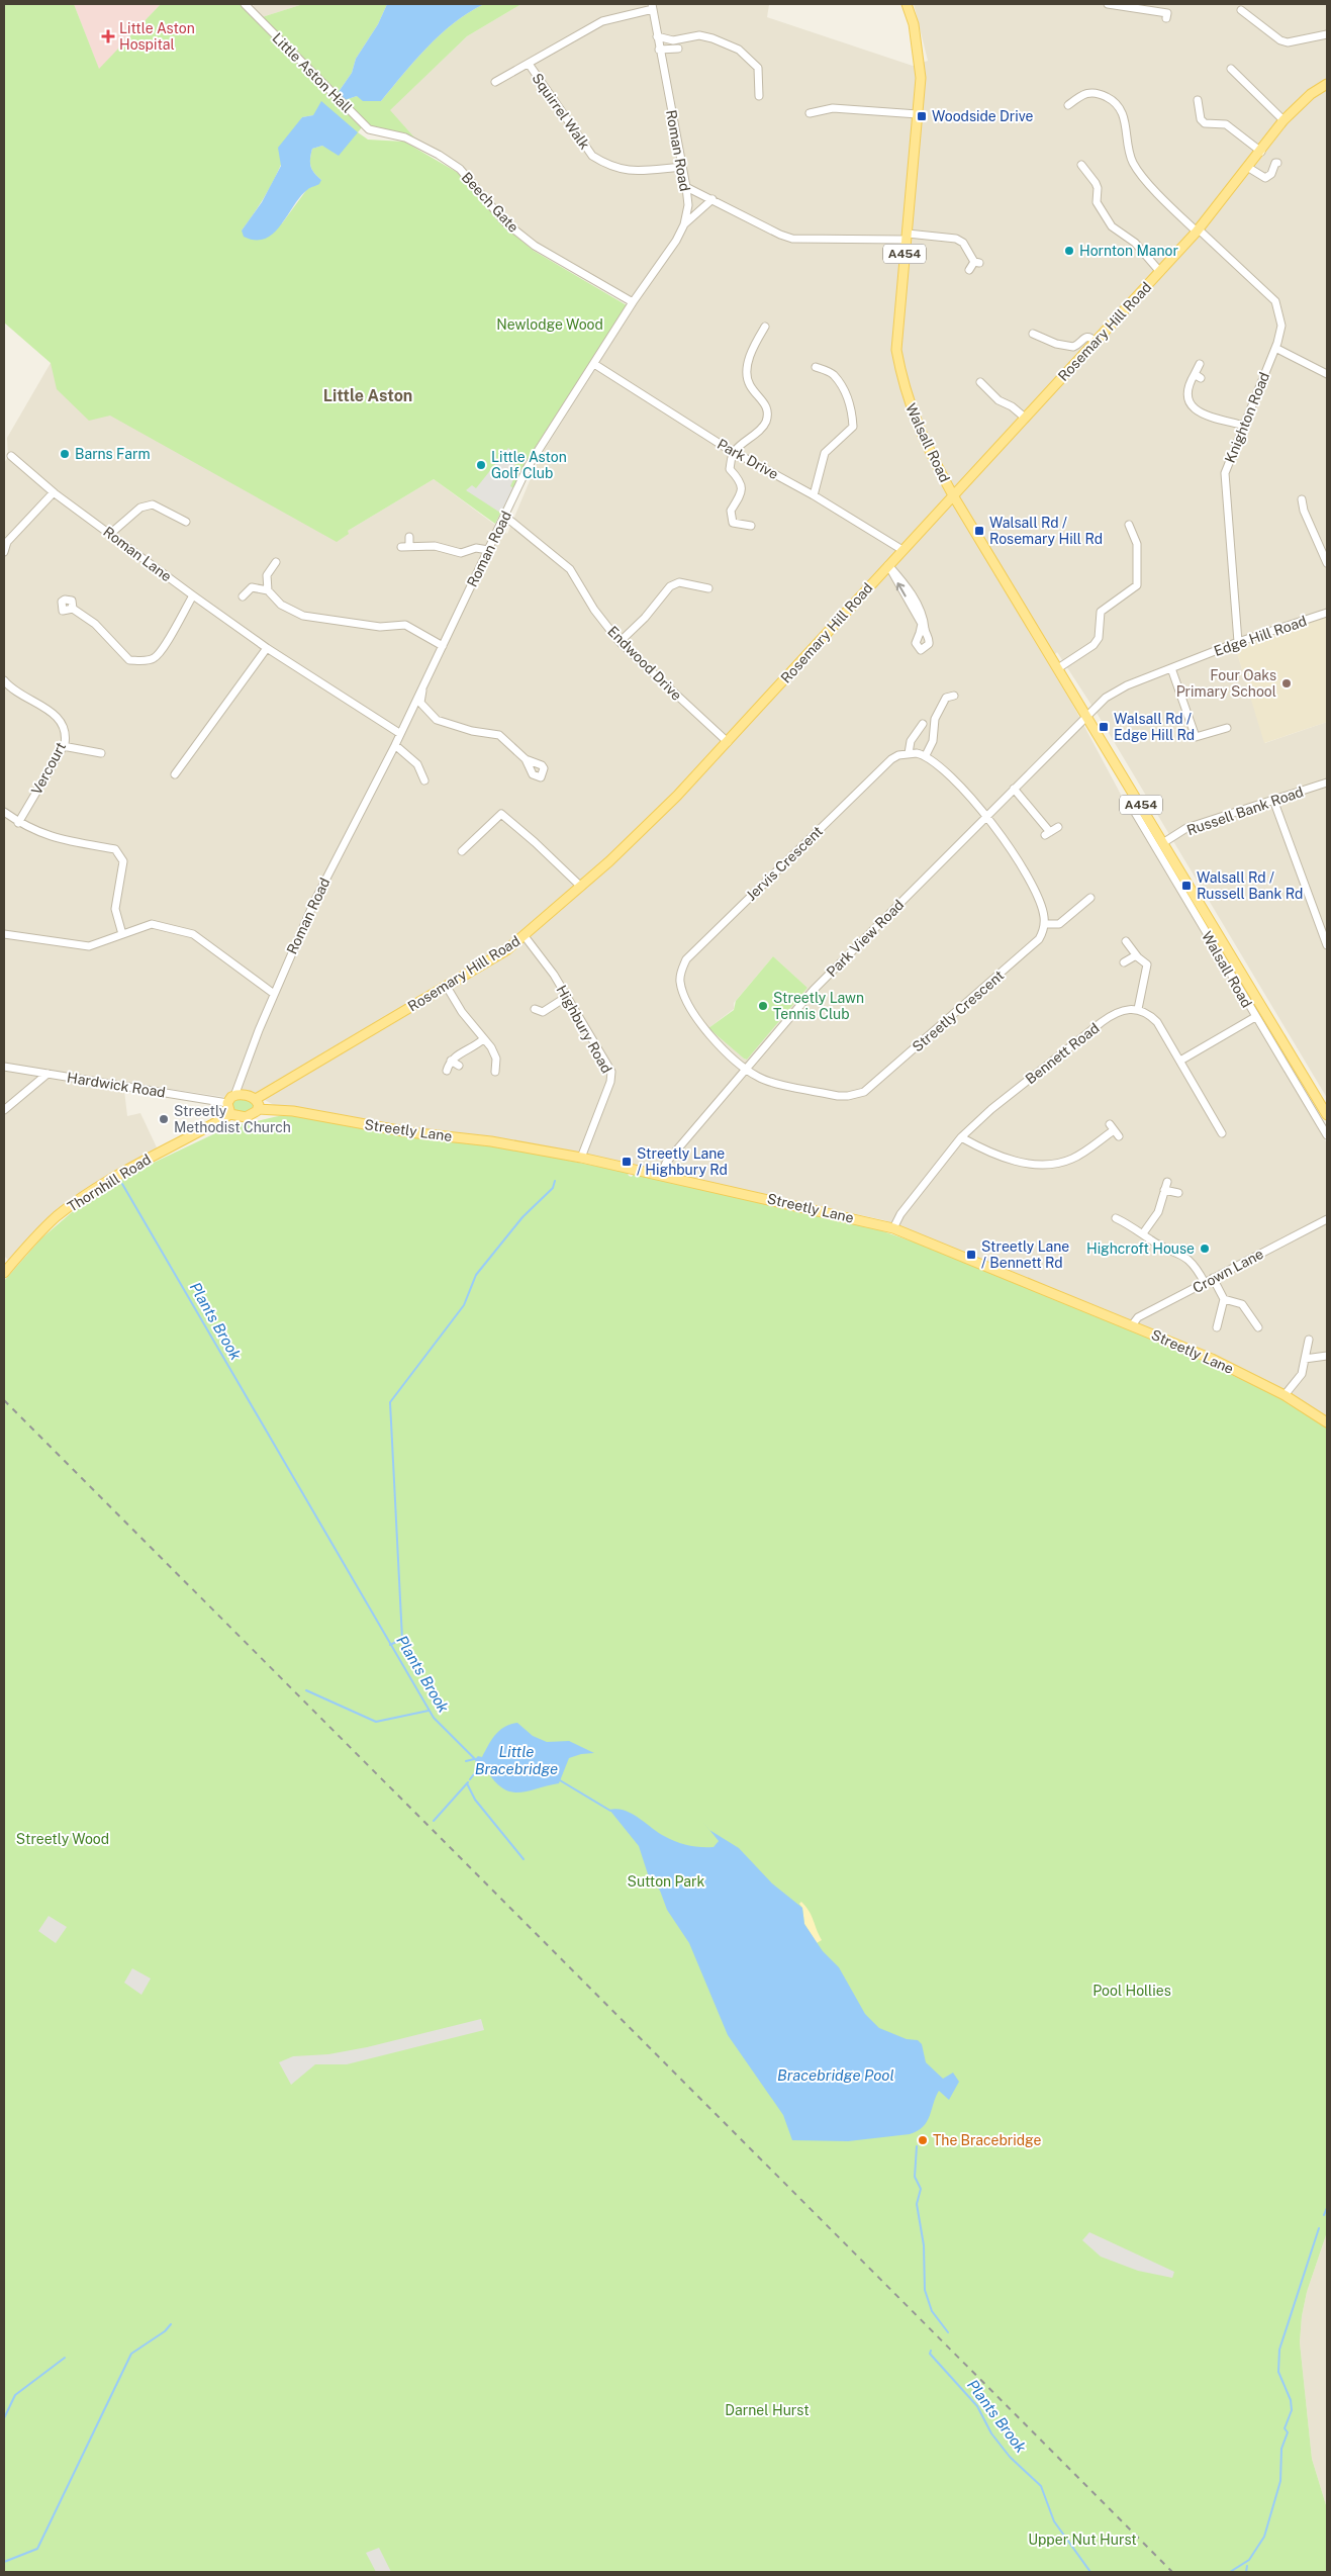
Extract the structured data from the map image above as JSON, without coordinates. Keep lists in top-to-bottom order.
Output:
{
  "streets": {
    "main road": [
      "A454",
      "Rosemary Hill Road",
      "Walsall Road",
      "Streetly Lane",
      "Thornhill Road"
    ],
    "street": [
      "Little Aston Hall",
      "Squirrel Walk",
      "Roman Road",
      "Beech Gate",
      "Knighton Road",
      "Park Drive",
      "Roman Lane",
      "Edge Hill Road",
      "Endwood Drive",
      "Vercourt",
      "Russell Bank Road",
      "Jervis Crescent",
      "Park View Road",
      "Streetly Crescent",
      "Highbury Road",
      "Bennett Road",
      "Hardwick Road",
      "Crown Lane"
    ]
  },
  "crossings": [
    ["Little Aston Hall", "Beech Gate"],
    ["Squirrel Walk", "Roman Road"],
    ["Roman Road", "Beech Gate"],
    ["Roman Road", "Rosemary Hill Road"],
    ["Roman Road", "Park Drive"],
    ["Roman Road", "Roman Lane"],
    ["Roman Road", "Endwood Drive"],
    ["Roman Road", "Hardwick Road"],
    ["Roman Road", "Streetly Lane"],
    ["Roman Road", "Thornhill Road"],
    ["Rosemary Hill Road", "Knighton Road"],
    ["Rosemary Hill Road", "Walsall Road"],
    ["Rosemary Hill Road", "Park Drive"],
    ["Rosemary Hill Road", "Endwood Drive"],
    ["Rosemary Hill Road", "Highbury Road"],
    ["Rosemary Hill Road", "Hardwick Road"],
    ["Rosemary Hill Road", "Streetly Lane"],
    ["Rosemary Hill Road", "Thornhill Road"],
    ["Knighton Road", "Edge Hill Road"],
    ["Walsall Road", "Edge Hill Road"],
    ["Walsall Road", "Russell Bank Road"],
    ["Walsall Road", "Park View Road"],
    ["Edge Hill Road", "Park View Road"],
    ["Jervis Crescent", "Park View Road"],
    ["Jervis Crescent", "Streetly Crescent"],
    ["Park View Road", "Streetly Crescent"],
    ["Park View Road", "Streetly Lane"],
    ["Highbury Road", "Streetly Lane"],
    ["Bennett Road", "Streetly Lane"],
    ["Hardwick Road", "Streetly Lane"],
    ["Hardwick Road", "Thornhill Road"],
    ["Streetly Lane", "Thornhill Road"],
    ["Streetly Lane", "Crown Lane"]
  ],
  "districts": ["Little Aston"],
  "water": ["Plants Brook", "Little Bracebridge", "Bracebridge Pool"],
  "parks": [
    "Newlodge Wood",
    "Streetly Wood",
    "Sutton Park",
    "Pool Hollies",
    "Darnel Hurst",
    "Upper Nut Hurst"
  ],
  "places": {
    "health": ["Little Aston Hospital"],
    "transit": [
      "Woodside Drive",
      "Walsall Rd / Rosemary Hill Rd",
      "Walsall Rd / Edge Hill Rd",
      "Walsall Rd / Russell Bank Rd",
      "Streetly Lane / Highbury Rd",
      "Streetly Lane / Bennett Rd"
    ],
    "other": [
      "Hornton Manor",
      "Barns Farm",
      "Little Aston Golf Club",
      "Four Oaks Primary School",
      "Streetly Lawn Tennis Club",
      "Streetly Methodist Church",
      "Highcroft House",
      "The Bracebridge"
    ]
  }
}
